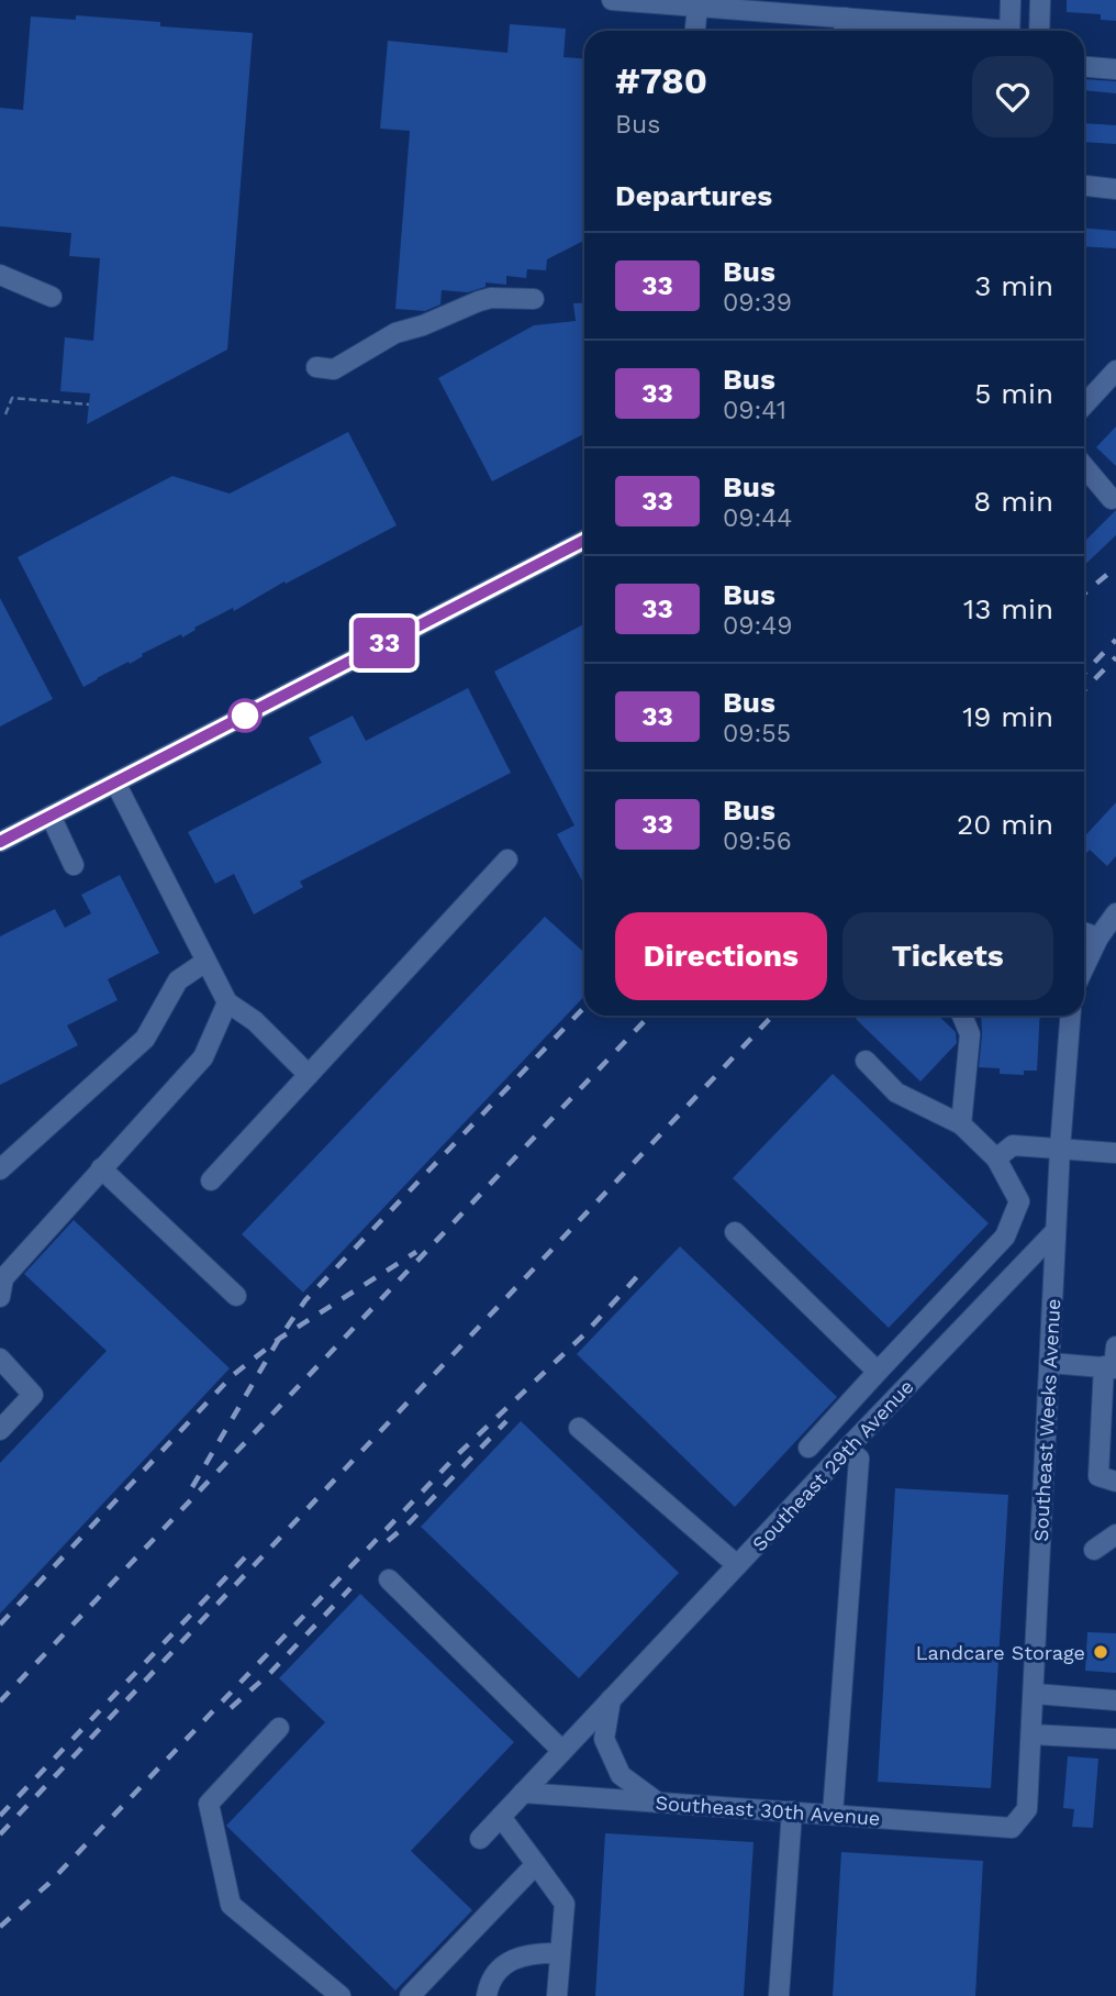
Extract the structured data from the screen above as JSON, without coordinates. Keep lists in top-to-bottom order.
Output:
{
  "streets": {
    "street": ["Southeast Weeks Avenue", "Southeast 29th Avenue", "Southeast 30th Avenue"]
  },
  "crossings": [
    ["Southeast Weeks Avenue", "Southeast 29th Avenue"],
    ["Southeast Weeks Avenue", "Southeast 30th Avenue"],
    ["Southeast 29th Avenue", "Southeast 30th Avenue"]
  ],
  "places": ["Landcare Storage"],
  "lines": ["bus line 33"],
  "page": {
    "on_map": "33",
    "heading": [
      ["#780", "Bus"],
      "Departures"
    ],
    "list": [
      {
        "mark": "33",
        "name": "Bus",
        "note": "09:39",
        "value": "3 min"
      },
      {
        "mark": "33",
        "name": "Bus",
        "note": "09:41",
        "value": "5 min"
      },
      {
        "mark": "33",
        "name": "Bus",
        "note": "09:44",
        "value": "8 min"
      },
      {
        "mark": "33",
        "name": "Bus",
        "note": "09:49",
        "value": "13 min"
      },
      {
        "mark": "33",
        "name": "Bus",
        "note": "09:55",
        "value": "19 min"
      },
      {
        "mark": "33",
        "name": "Bus",
        "note": "09:56",
        "value": "20 min"
      }
    ],
    "buttons": ["Directions", "Tickets"]
  }
}
